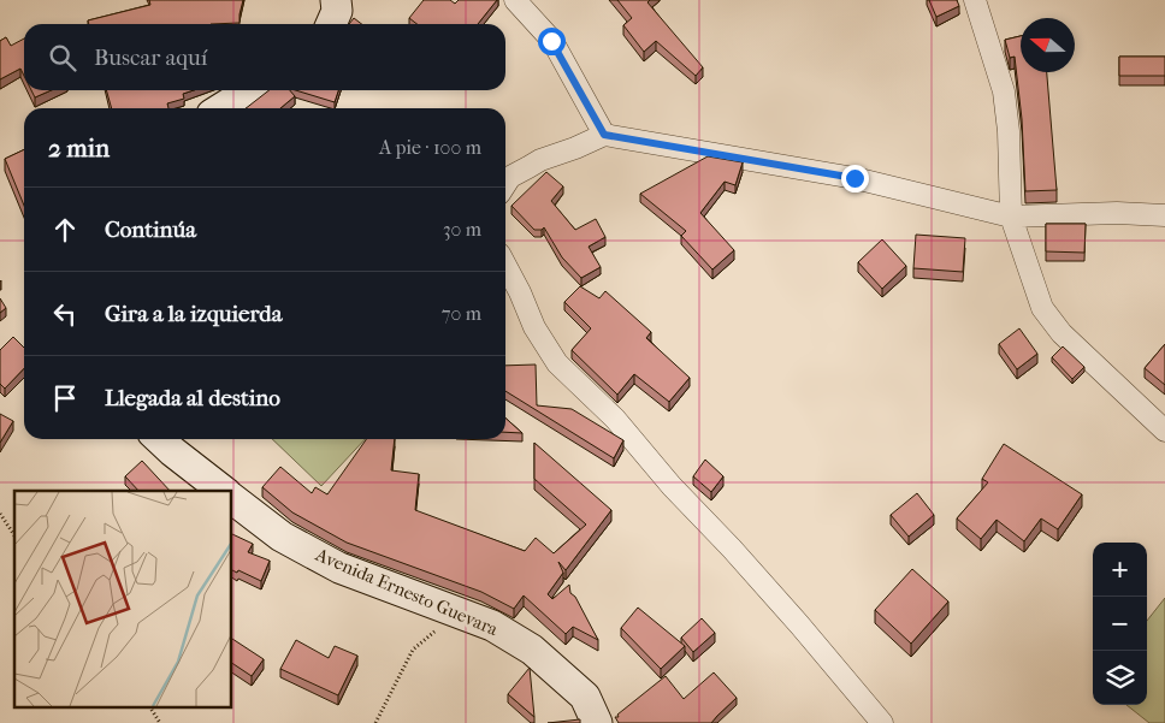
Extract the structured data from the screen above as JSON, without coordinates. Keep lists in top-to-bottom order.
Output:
{
  "streets": {
    "main road": ["Avenida Ernesto Guevara"]
  },
  "north": "left",
  "page": {
    "search": "Buscar aquí",
    "heading": ["2 min", "A pie · 100 m"],
    "list": [
      ["Continúa", "30 m"],
      ["Gira a la izquierda", "70 m"],
      "Llegada al destino"
    ],
    "map_buttons": ["+", "−"]
  }
}
